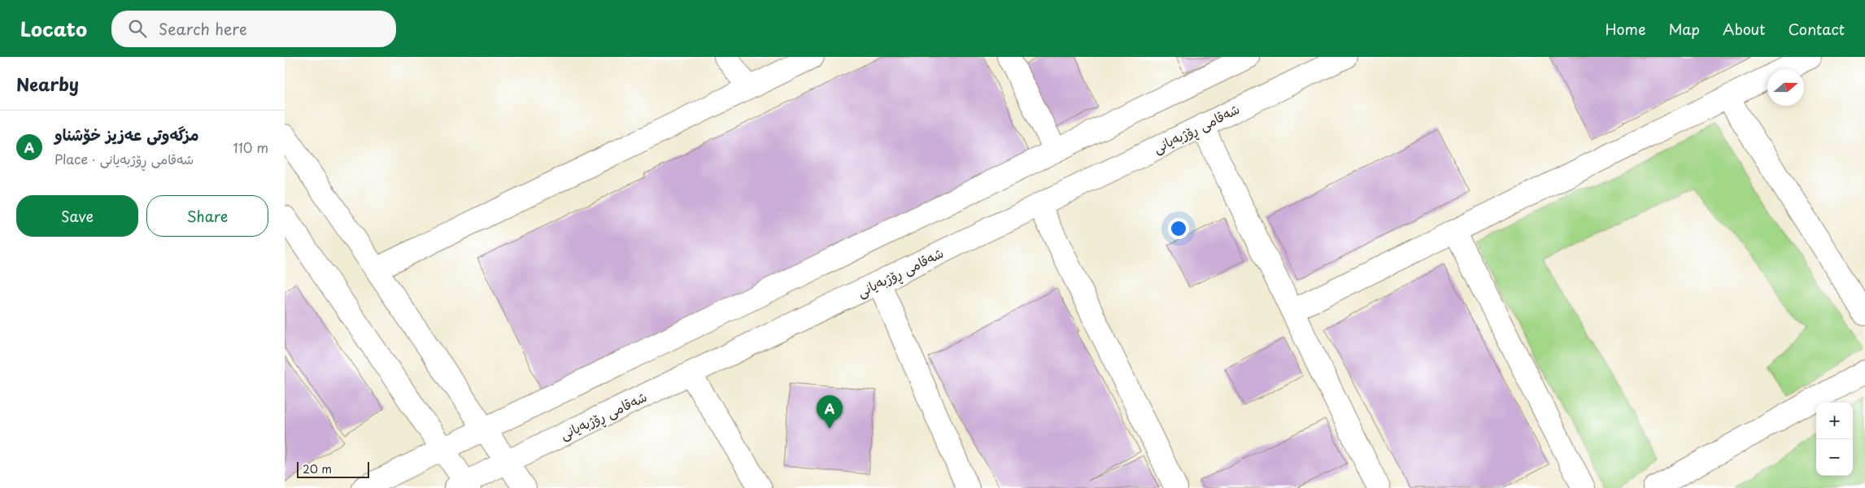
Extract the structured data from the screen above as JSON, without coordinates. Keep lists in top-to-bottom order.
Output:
{
  "streets": {
    "street": ["شەقامی ڕۆژبەیانی"]
  },
  "scale_bar": "20 m",
  "north": "right",
  "page": {
    "header": "Locato",
    "search": "Search here",
    "nav": [
      "Home",
      "Map",
      "About",
      "Contact"
    ],
    "heading": "Nearby",
    "list": [
      {
        "mark": "A",
        "name": "مزگەوتی عەزیز خۆشناو",
        "note": "Place · شەقامی ڕۆژبەیانی",
        "value": "110 m"
      }
    ],
    "buttons": ["Save", "Share"],
    "pins": "A",
    "map_buttons": ["+", "−"],
    "scale": "20 m"
  }
}
